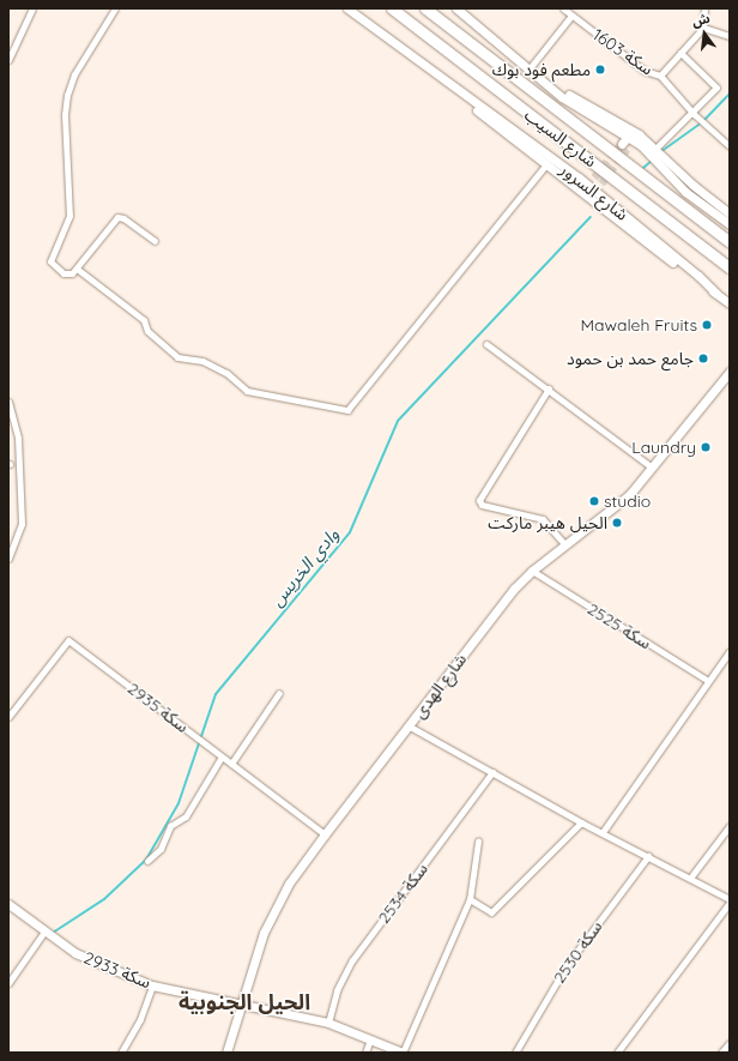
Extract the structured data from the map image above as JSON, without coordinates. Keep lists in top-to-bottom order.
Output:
{
  "streets": {
    "highway": ["شارع السيب"],
    "street": [
      "سكة 1603",
      "شارع السرور",
      "سكة 2525",
      "شارع الهدى",
      "سكة 2935",
      "سكة 2534",
      "سكة 2530",
      "سكة 2933"
    ]
  },
  "crossings": [
    ["سكة 2525", "شارع الهدى"],
    ["شارع الهدى", "سكة 2935"],
    ["شارع الهدى", "سكة 2933"],
    ["سكة 2534", "سكة 2933"]
  ],
  "districts": ["الحيل الجنوبية"],
  "water": ["وادي الخريس"],
  "places": [
    "مطعم فود بوك",
    "Mawaleh Fruits",
    "جامع حمد بن حمود",
    "Laundry",
    "studio",
    "الحيل هيبر ماركت"
  ],
  "north": "top"
}
